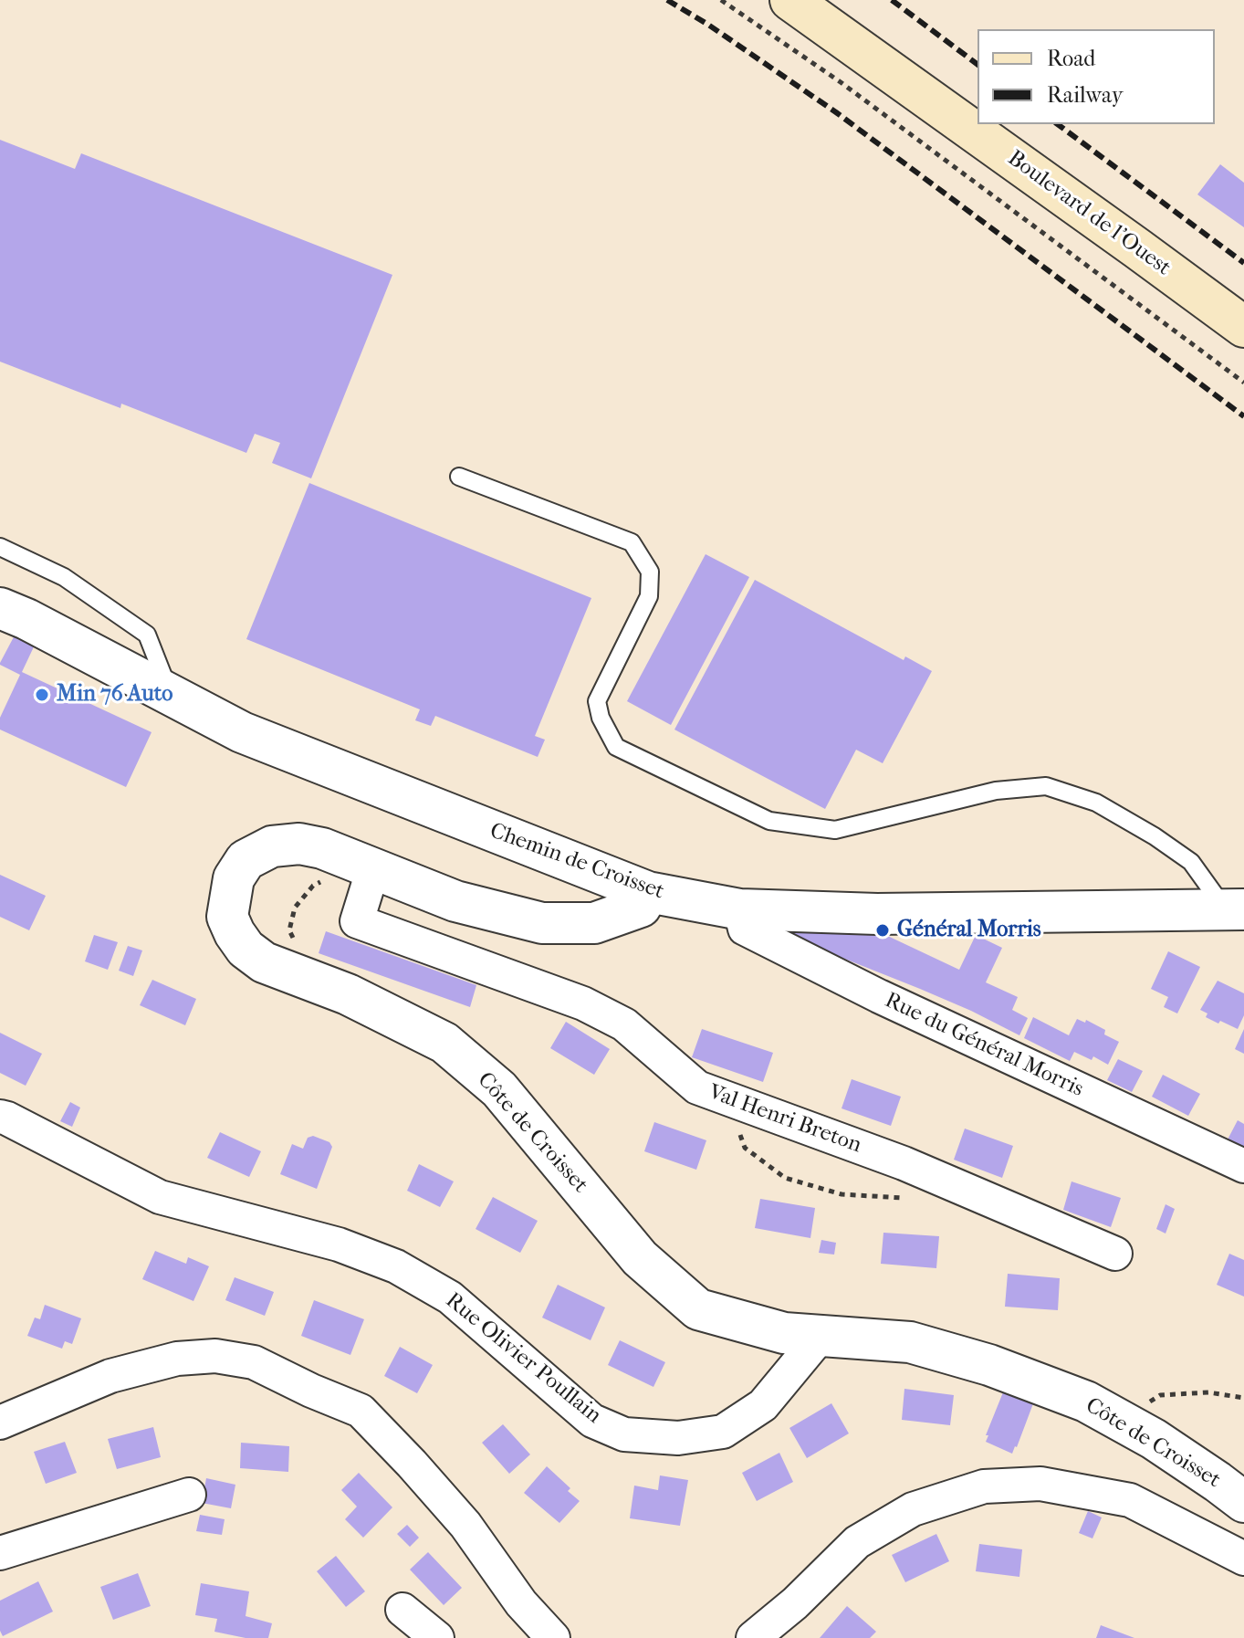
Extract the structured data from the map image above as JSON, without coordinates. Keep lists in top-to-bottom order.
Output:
{
  "streets": {
    "main road": ["Boulevard de l'Ouest"],
    "street": [
      "Chemin de Croisset",
      "Rue du Général Morris",
      "Val Henri Breton",
      "Côte de Croisset",
      "Rue Olivier Poullain"
    ]
  },
  "crossings": [
    ["Chemin de Croisset", "Rue du Général Morris"],
    ["Chemin de Croisset", "Côte de Croisset"],
    ["Val Henri Breton", "Côte de Croisset"],
    ["Côte de Croisset", "Rue Olivier Poullain"]
  ],
  "places": ["Min 76 Auto", "Général Morris"],
  "legend": ["Road", "Railway"]
}
